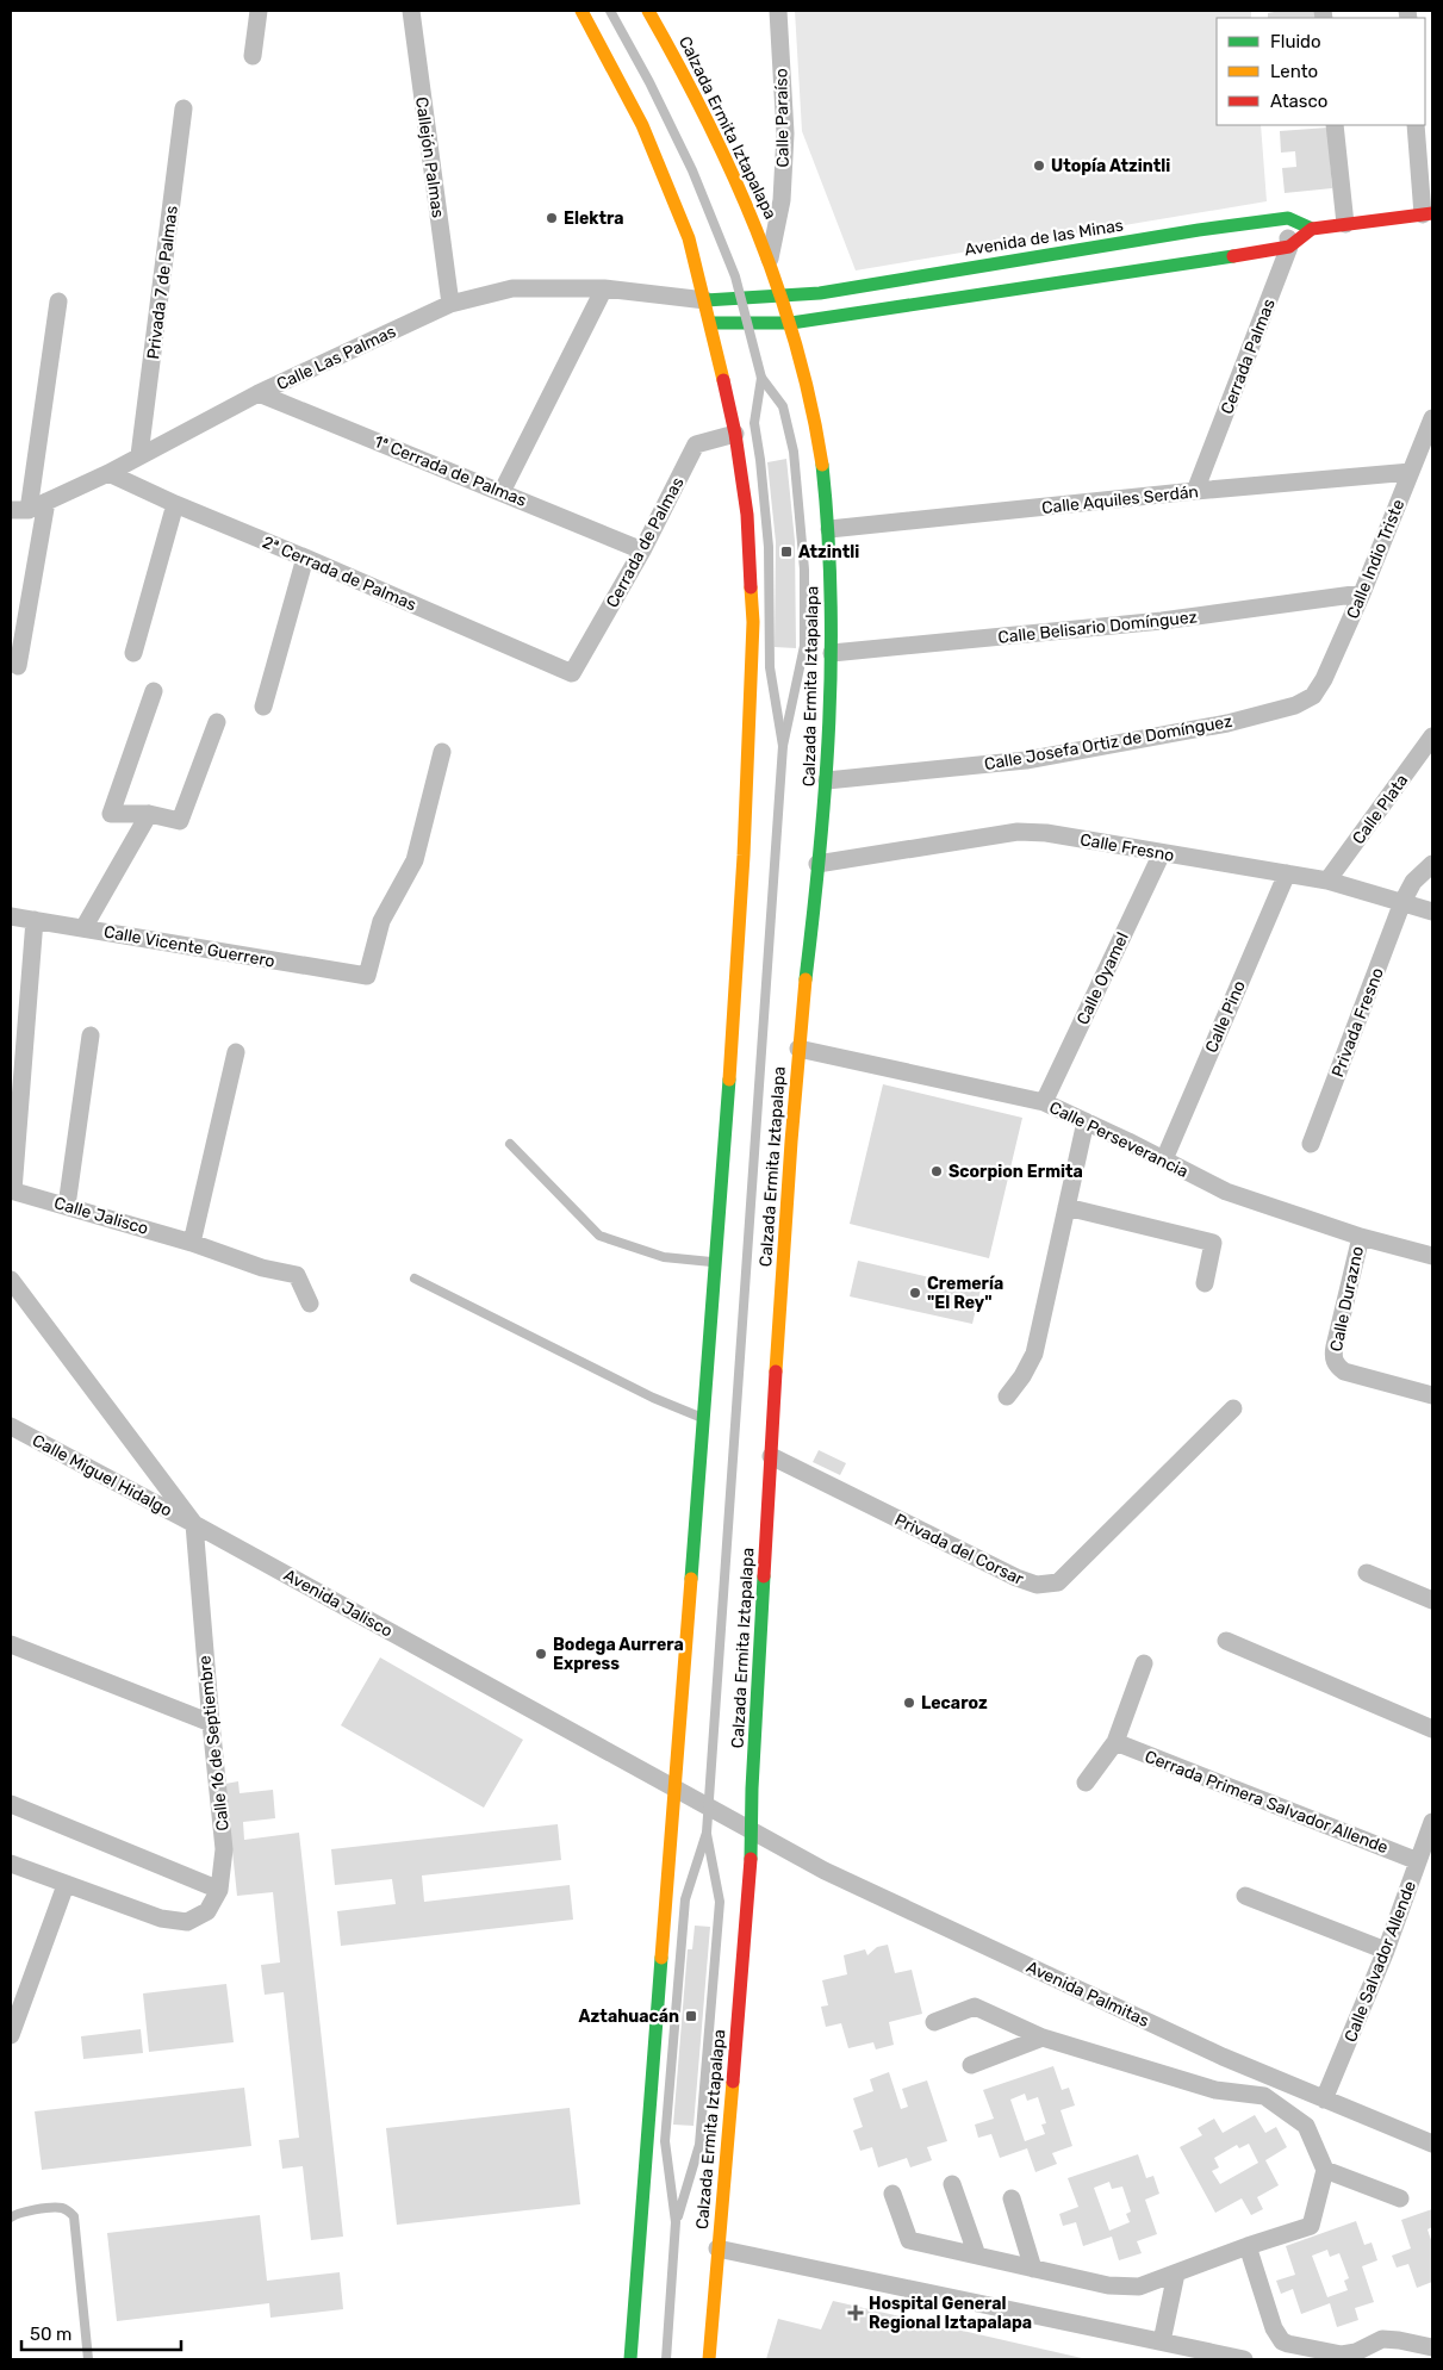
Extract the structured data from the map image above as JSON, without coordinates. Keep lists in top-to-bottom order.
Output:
{
  "streets": {
    "main road": ["Calzada Ermita Iztapalapa", "Avenida de las Minas", "Calle Las Palmas"],
    "street": [
      "Calle Paraíso",
      "Callejón Palmas",
      "Privada 7 de Palmas",
      "Cerrada Palmas",
      "1ª Cerrada de Palmas",
      "Calle Aquiles Serdán",
      "Cerrada de Palmas",
      "Calle Indio Triste",
      "2ª Cerrada de Palmas",
      "Calle Belisario Domínguez",
      "Calle Josefa Ortiz de Domínguez",
      "Calle Plata",
      "Calle Fresno",
      "Calle Vicente Guerrero",
      "Calle Oyamel",
      "Calle Pino",
      "Privada Fresno",
      "Calle Perseverancia",
      "Calle Jalisco",
      "Calle Durazno",
      "Calle Miguel Hidalgo",
      "Privada del Corsar",
      "Avenida Jalisco",
      "Calle 16 de Septiembre",
      "Cerrada Primera Salvador Allende",
      "Calle Salvador Allende",
      "Avenida Palmitas"
    ]
  },
  "crossings": [
    ["Calle Paraíso", "Calzada Ermita Iztapalapa"],
    ["Calzada Ermita Iztapalapa", "Avenida de las Minas"],
    ["Calzada Ermita Iztapalapa", "Calle Las Palmas"],
    ["Calzada Ermita Iztapalapa", "Calle Aquiles Serdán"],
    ["Calzada Ermita Iztapalapa", "Calle Belisario Domínguez"],
    ["Calzada Ermita Iztapalapa", "Calle Josefa Ortiz de Domínguez"],
    ["Calzada Ermita Iztapalapa", "Calle Fresno"],
    ["Calzada Ermita Iztapalapa", "Calle Perseverancia"],
    ["Calzada Ermita Iztapalapa", "Privada del Corsar"],
    ["Calzada Ermita Iztapalapa", "Avenida Jalisco"],
    ["Calzada Ermita Iztapalapa", "Avenida Palmitas"],
    ["Callejón Palmas", "Calle Las Palmas"],
    ["Avenida de las Minas", "Cerrada Palmas"],
    ["Avenida de las Minas", "Calle Las Palmas"],
    ["Privada 7 de Palmas", "Calle Las Palmas"],
    ["Cerrada Palmas", "Calle Aquiles Serdán"],
    ["Calle Las Palmas", "1ª Cerrada de Palmas"],
    ["Calle Las Palmas", "2ª Cerrada de Palmas"],
    ["1ª Cerrada de Palmas", "Cerrada de Palmas"],
    ["Calle Aquiles Serdán", "Calle Indio Triste"],
    ["Cerrada de Palmas", "2ª Cerrada de Palmas"],
    ["Calle Indio Triste", "Calle Belisario Domínguez"],
    ["Calle Indio Triste", "Calle Josefa Ortiz de Domínguez"],
    ["Calle Plata", "Calle Fresno"],
    ["Calle Fresno", "Calle Oyamel"],
    ["Calle Fresno", "Calle Pino"],
    ["Calle Fresno", "Privada Fresno"],
    ["Calle Oyamel", "Calle Perseverancia"],
    ["Calle Pino", "Calle Perseverancia"],
    ["Calle Perseverancia", "Calle Durazno"],
    ["Calle Miguel Hidalgo", "Avenida Jalisco"],
    ["Calle Miguel Hidalgo", "Calle 16 de Septiembre"],
    ["Avenida Jalisco", "Calle 16 de Septiembre"],
    ["Avenida Jalisco", "Avenida Palmitas"],
    ["Cerrada Primera Salvador Allende", "Calle Salvador Allende"],
    ["Calle Salvador Allende", "Avenida Palmitas"]
  ],
  "places": {
    "other": [
      "Utopía Atzintli",
      "Elektra",
      "Scorpion Ermita",
      "Cremería \"El Rey\"",
      "Bodega Aurrera Express",
      "Lecaroz"
    ],
    "transit": ["Atzintli", "Aztahuacán"],
    "health": ["Hospital General Regional Iztapalapa"]
  },
  "legend": ["Fluido", "Lento", "Atasco"],
  "scale_bar": "50 m"
}
